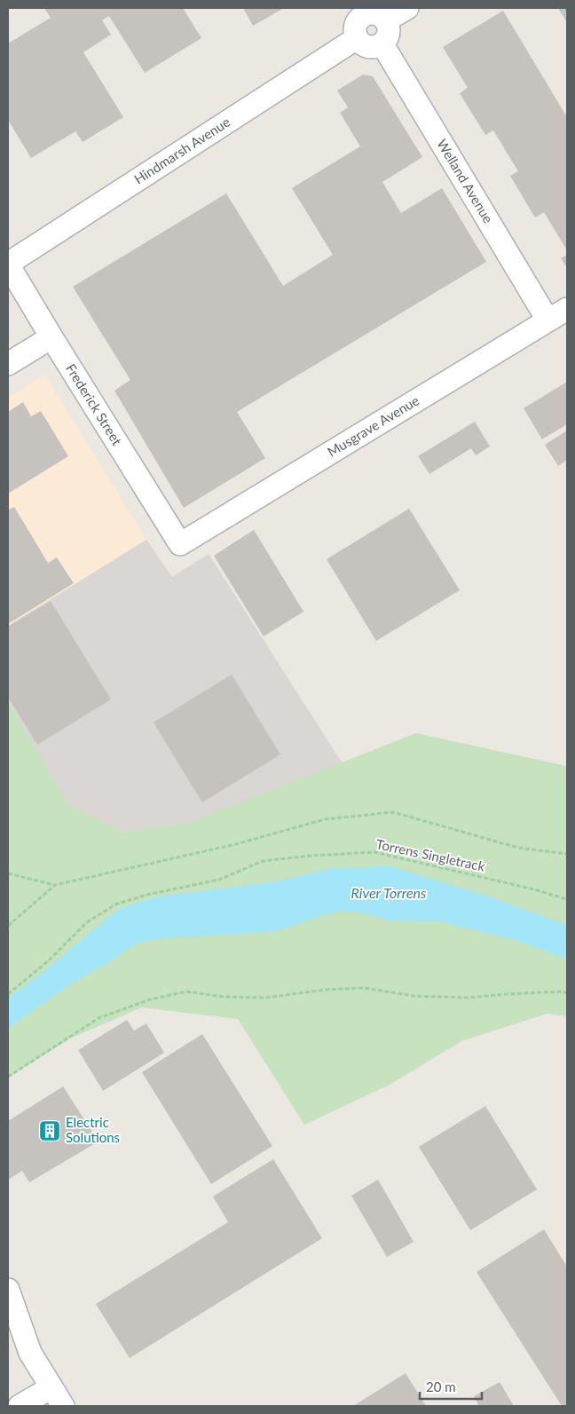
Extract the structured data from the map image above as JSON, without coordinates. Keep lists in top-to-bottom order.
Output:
{
  "streets": {
    "street": [
      "Hindmarsh Avenue",
      "Welland Avenue",
      "Frederick Street",
      "Musgrave Avenue"
    ],
    "path": ["Torrens Singletrack"]
  },
  "crossings": [
    ["Hindmarsh Avenue", "Welland Avenue"],
    ["Hindmarsh Avenue", "Frederick Street"],
    ["Welland Avenue", "Musgrave Avenue"],
    ["Frederick Street", "Musgrave Avenue"]
  ],
  "water": ["River Torrens"],
  "places": {
    "building": ["Electric Solutions"]
  },
  "scale_bar": "20 m"
}
